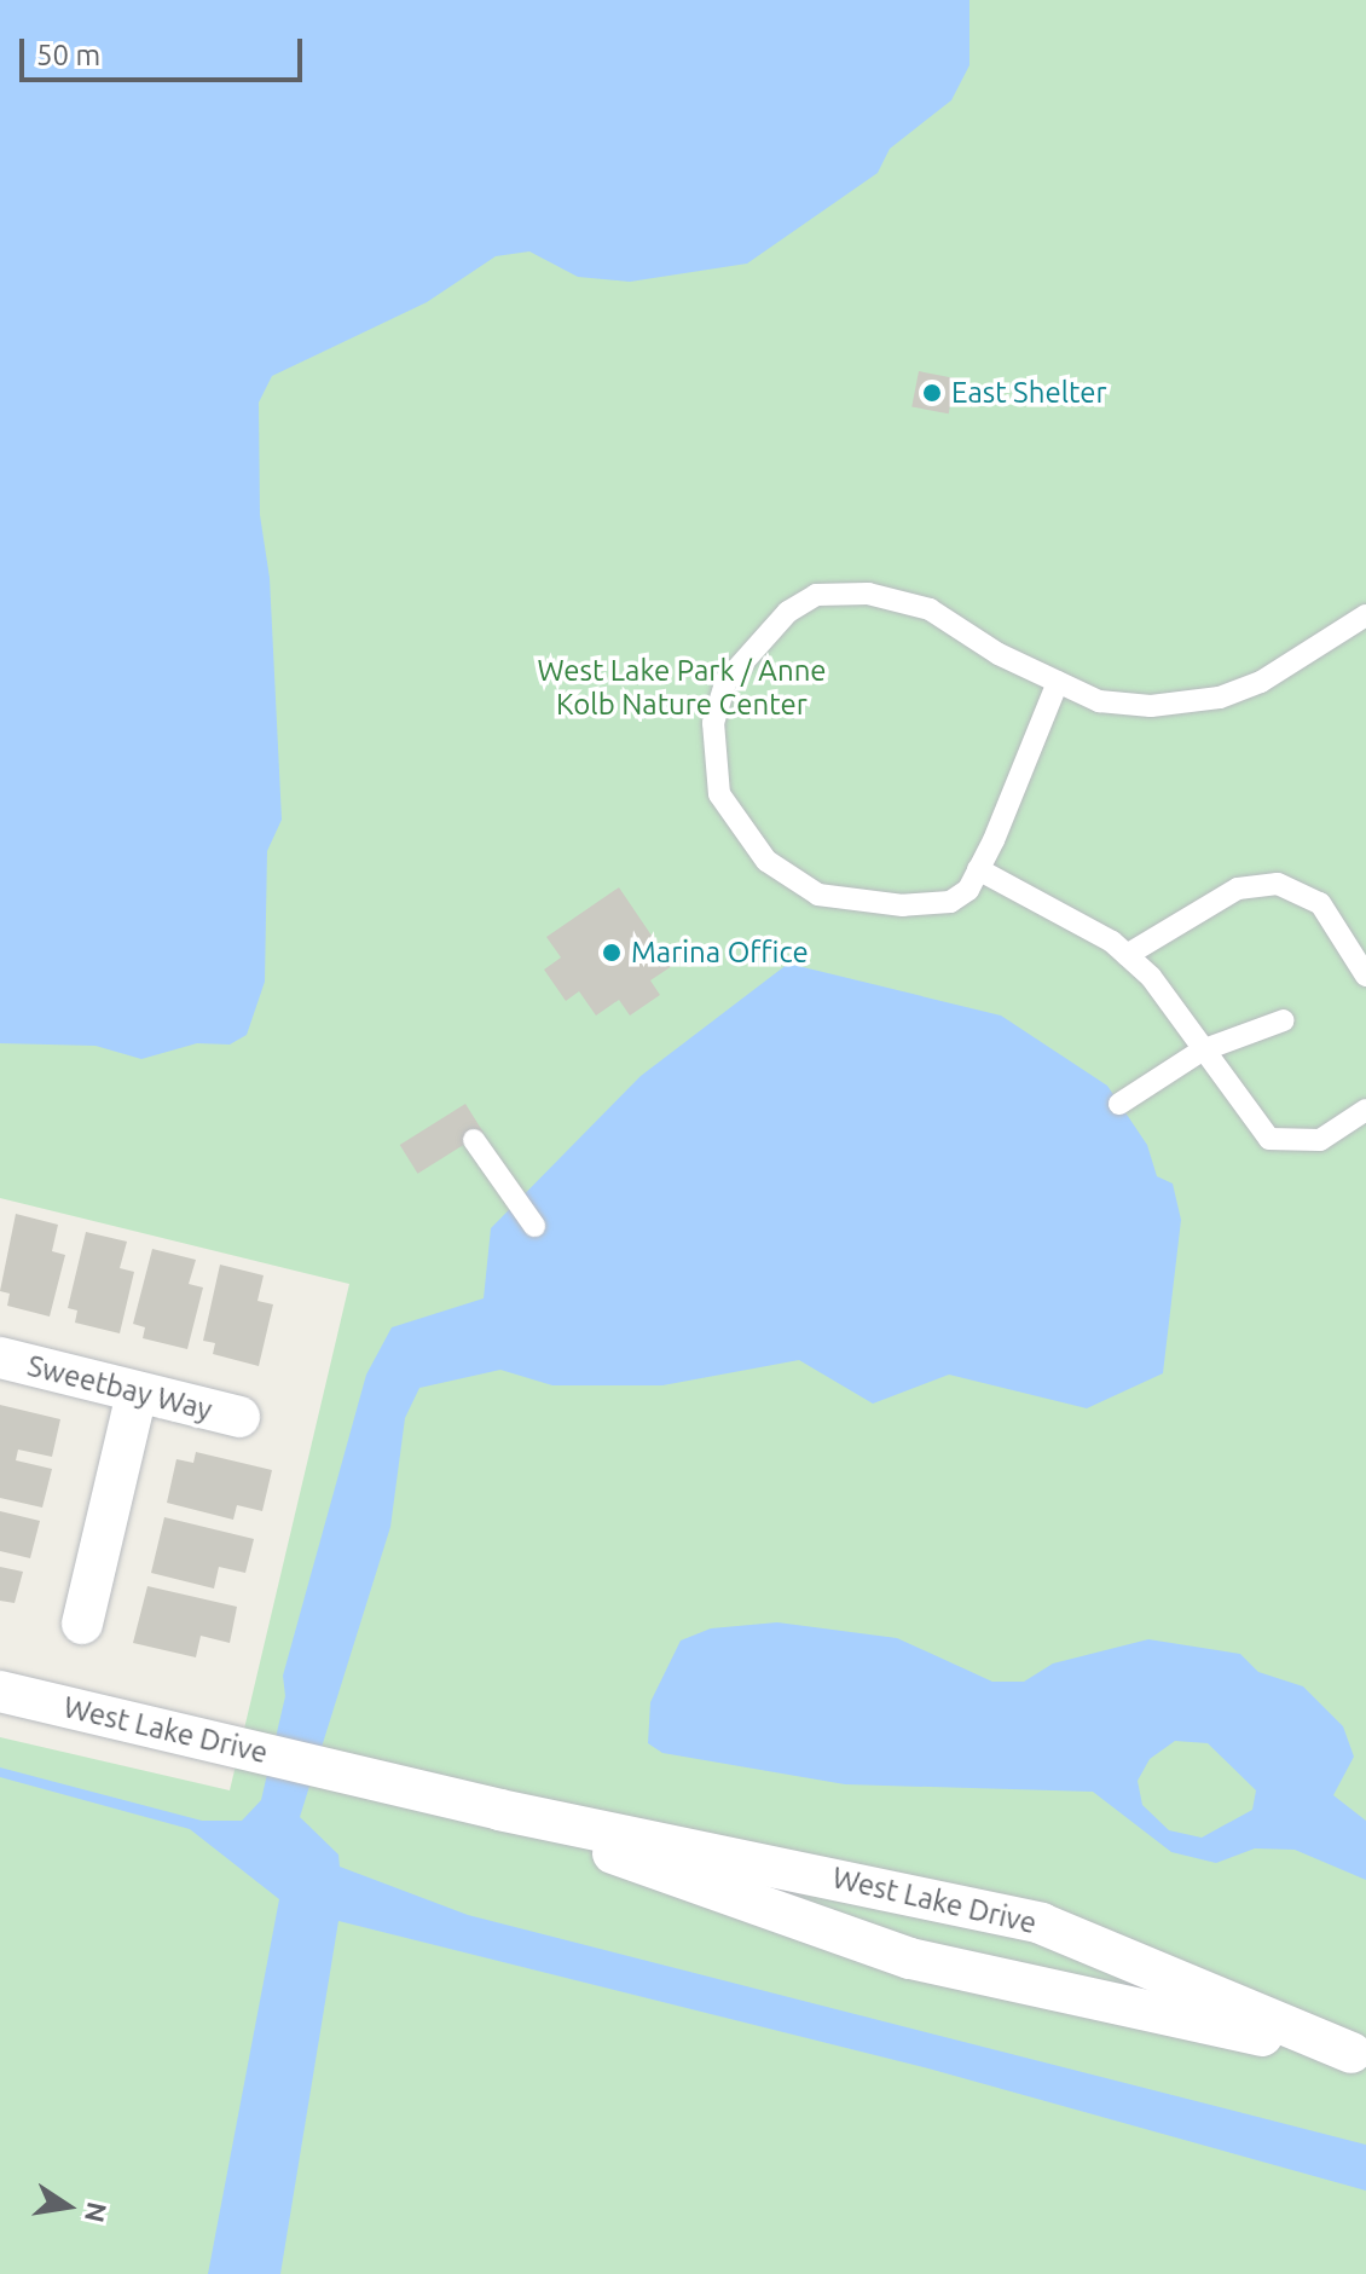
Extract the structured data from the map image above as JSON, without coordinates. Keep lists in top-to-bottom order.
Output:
{
  "streets": {
    "street": ["Sweetbay Way", "West Lake Drive"]
  },
  "parks": ["West Lake Park / Anne Kolb Nature Center"],
  "places": ["East Shelter", "Marina Office"],
  "scale_bar": "50 m",
  "north": "right"
}
